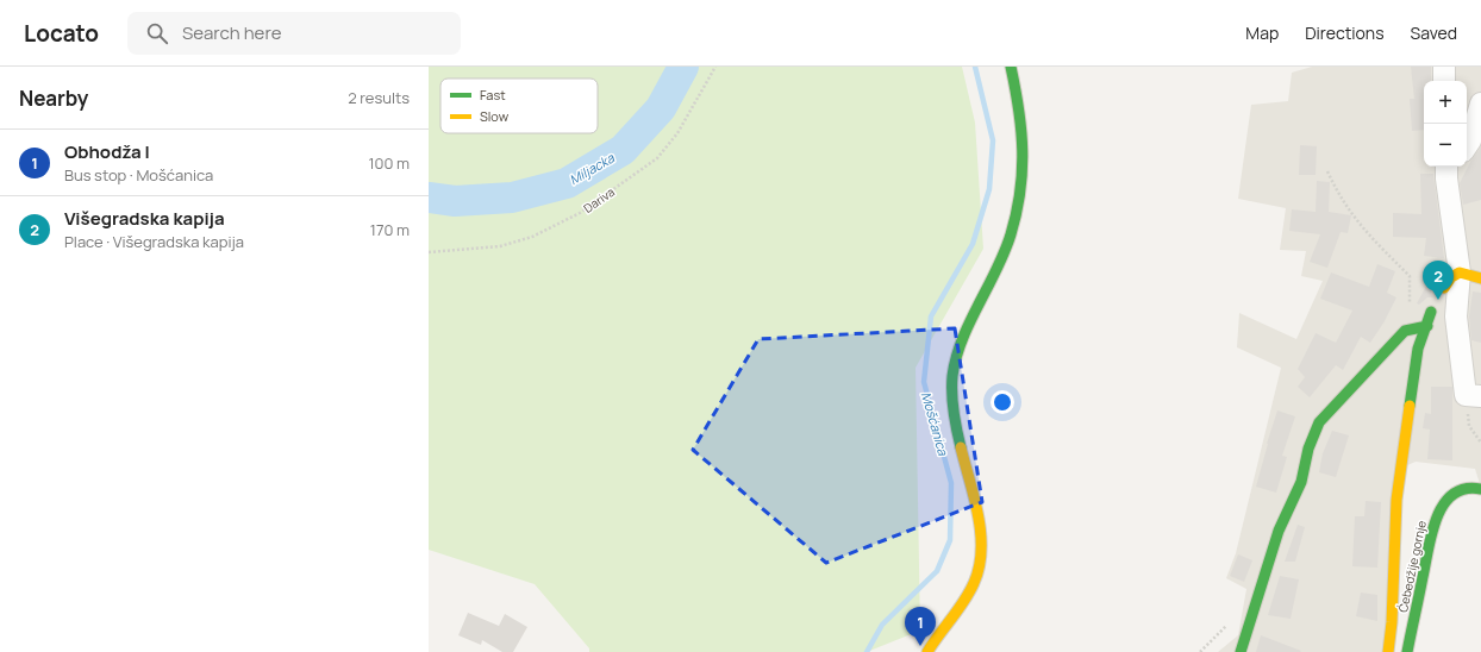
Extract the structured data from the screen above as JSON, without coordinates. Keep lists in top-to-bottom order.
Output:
{
  "streets": {
    "street": ["Ćebedžije gornje"],
    "path": ["Dariva"]
  },
  "water": ["Miljacka", "Mošćanica"],
  "legend": ["Fast", "Slow"],
  "page": {
    "header": "Locato",
    "search": "Search here",
    "nav": ["Map", "Directions", "Saved"],
    "heading": ["Nearby", "2 results"],
    "map_buttons": ["+", "−"],
    "list": [
      {
        "mark": "1",
        "name": "Obhodža I",
        "note": "Bus stop · Mošćanica",
        "value": "100 m"
      },
      {
        "mark": "2",
        "name": "Višegradska kapija",
        "note": "Place · Višegradska kapija",
        "value": "170 m"
      }
    ],
    "pins": ["2", "1"]
  }
}
